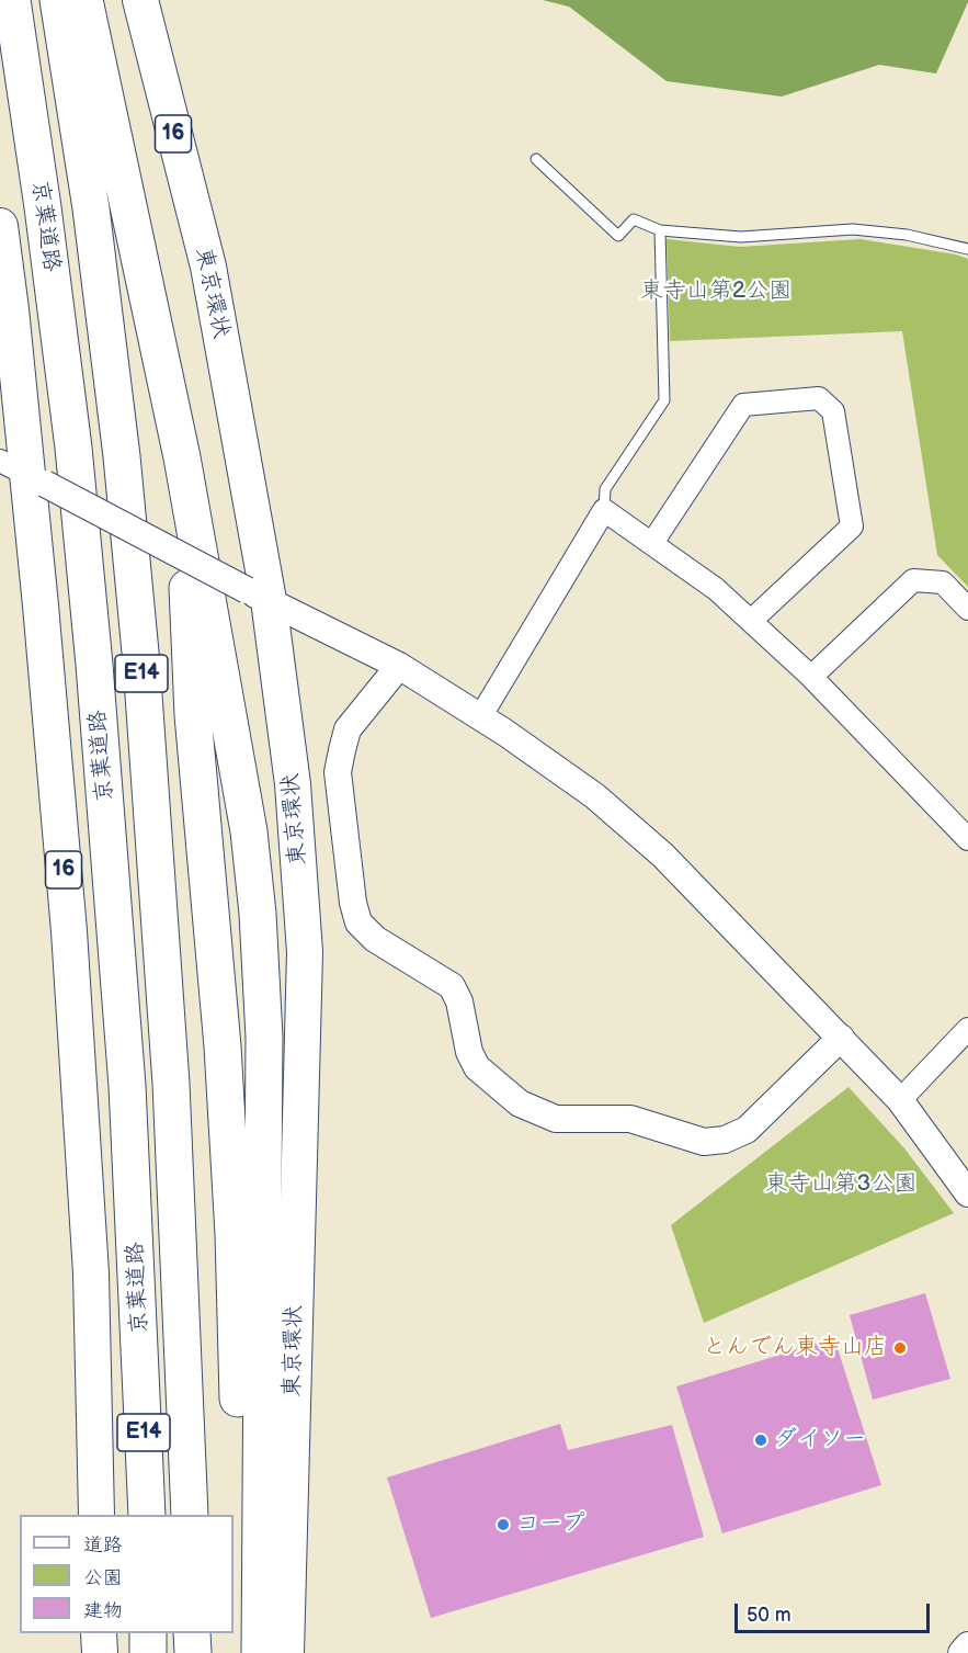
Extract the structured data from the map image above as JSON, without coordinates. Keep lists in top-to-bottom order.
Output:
{
  "streets": {
    "highway": [
      "16",
      "京葉道路",
      "東京環状",
      "E14"
    ]
  },
  "parks": ["東寺山第2公園", "東寺山第3公園"],
  "places": ["とんでん東寺山店", "ダイソー", "コープ"],
  "legend": ["道路", "公園", "建物"],
  "scale_bar": "50 m"
}
